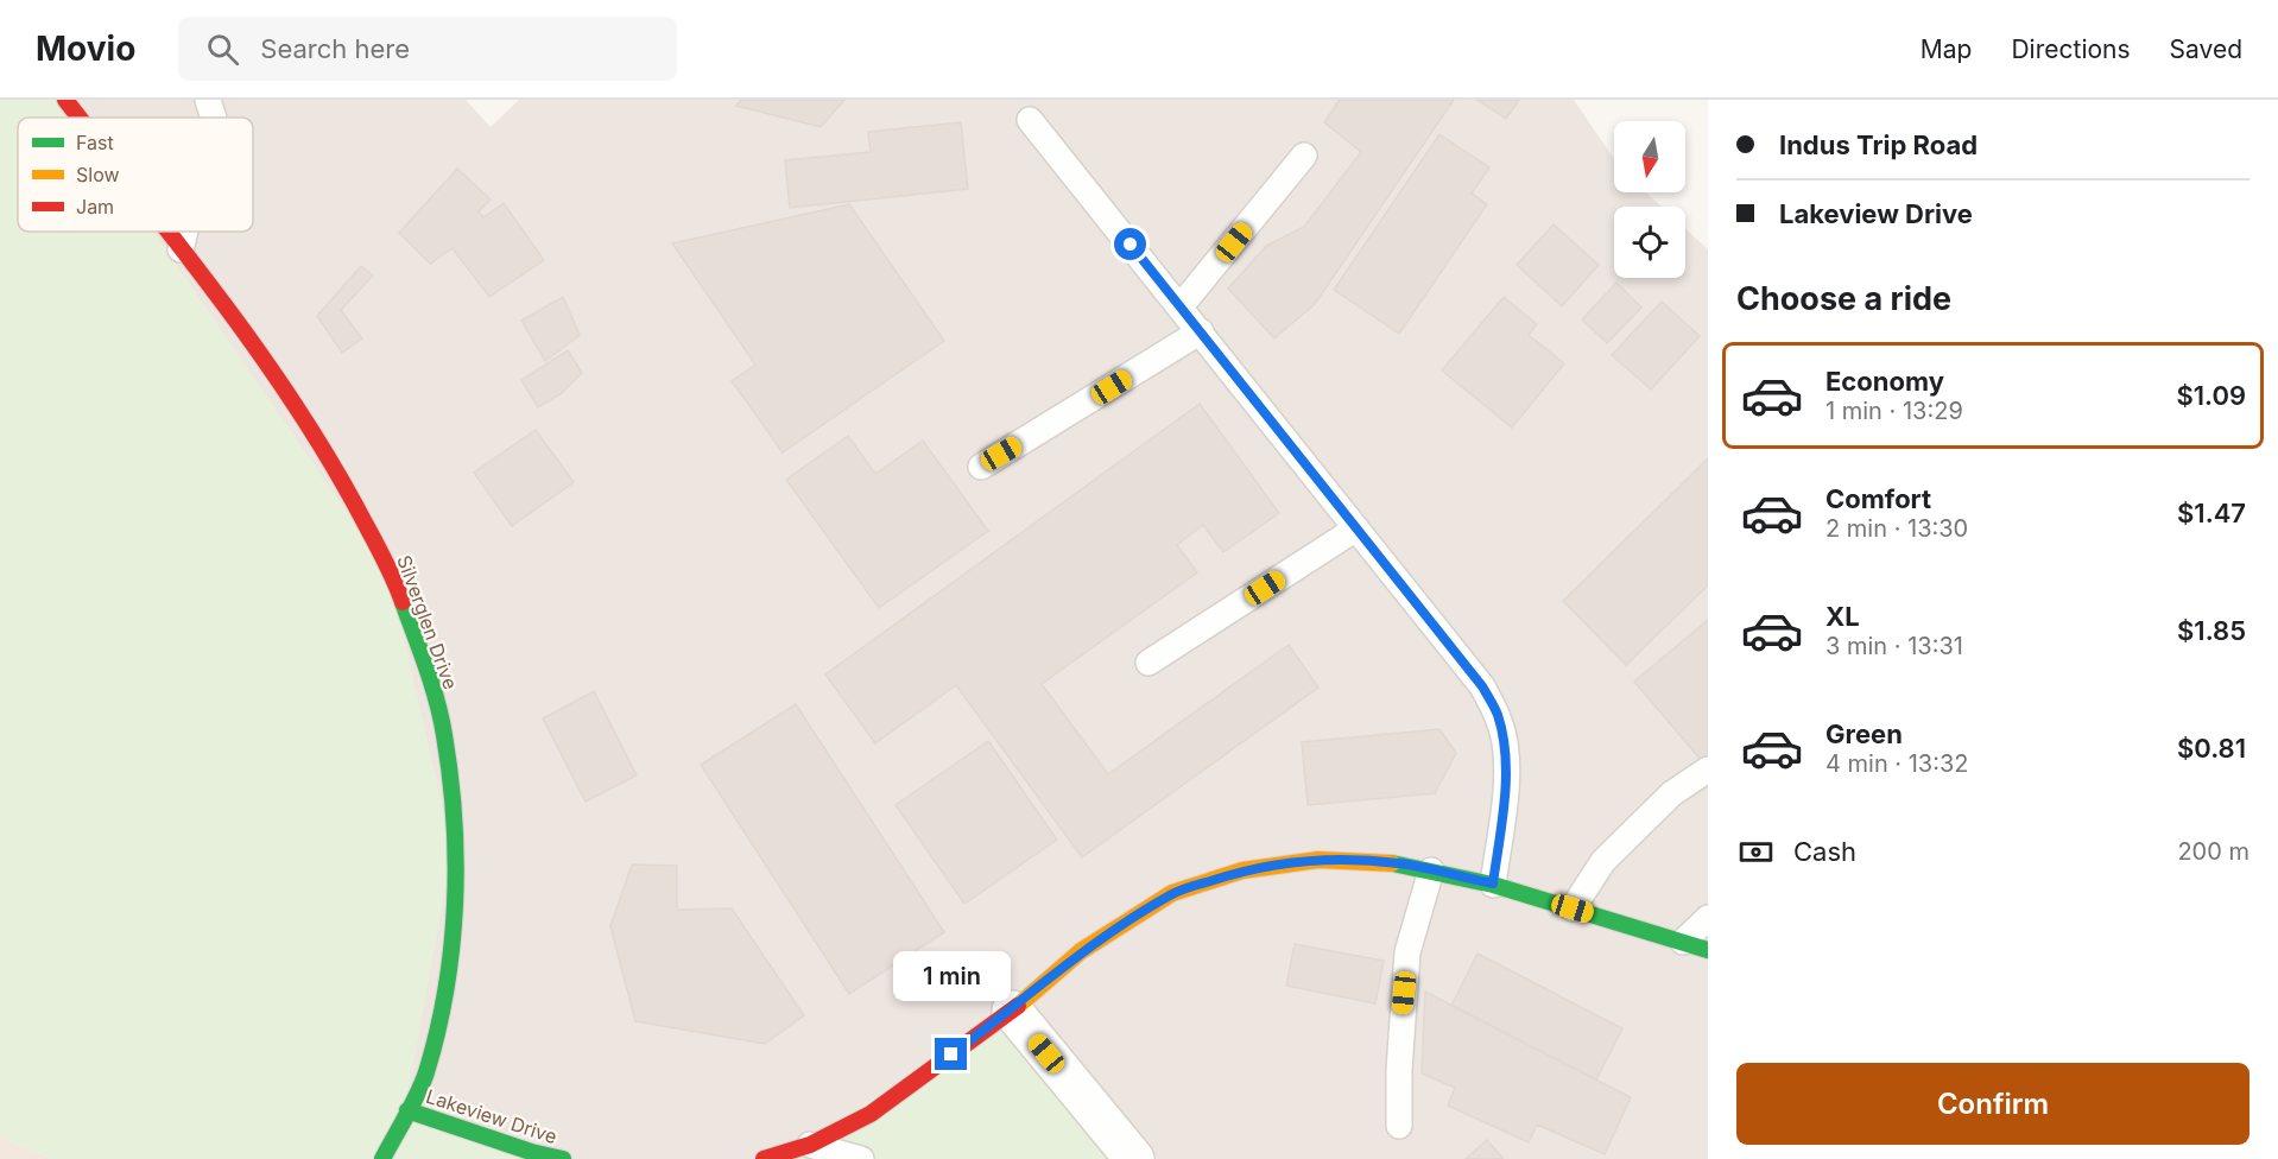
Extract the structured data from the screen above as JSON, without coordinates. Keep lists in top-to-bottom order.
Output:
{
  "streets": {
    "street": ["Silverglen Drive", "Lakeview Drive"]
  },
  "crossings": [
    ["Silverglen Drive", "Lakeview Drive"]
  ],
  "legend": ["Fast", "Slow", "Jam"],
  "north": "bottom",
  "page": {
    "header": "Movio",
    "search": "Search here",
    "nav": ["Map", "Directions", "Saved"],
    "banner": ["Indus Trip Road", "Lakeview Drive"],
    "heading": "Choose a ride",
    "list": [
      {
        "name": "Economy",
        "note": "1 min · 13:29",
        "value": "$1.09"
      },
      {
        "name": "Comfort",
        "note": "2 min · 13:30",
        "value": "$1.47"
      },
      {
        "name": "XL",
        "note": "3 min · 13:31",
        "value": "$1.85"
      },
      {
        "name": "Green",
        "note": "4 min · 13:32",
        "value": "$0.81"
      }
    ],
    "pay": ["Cash", "200 m"],
    "bubble": "1 min",
    "buttons": "Confirm"
  }
}
